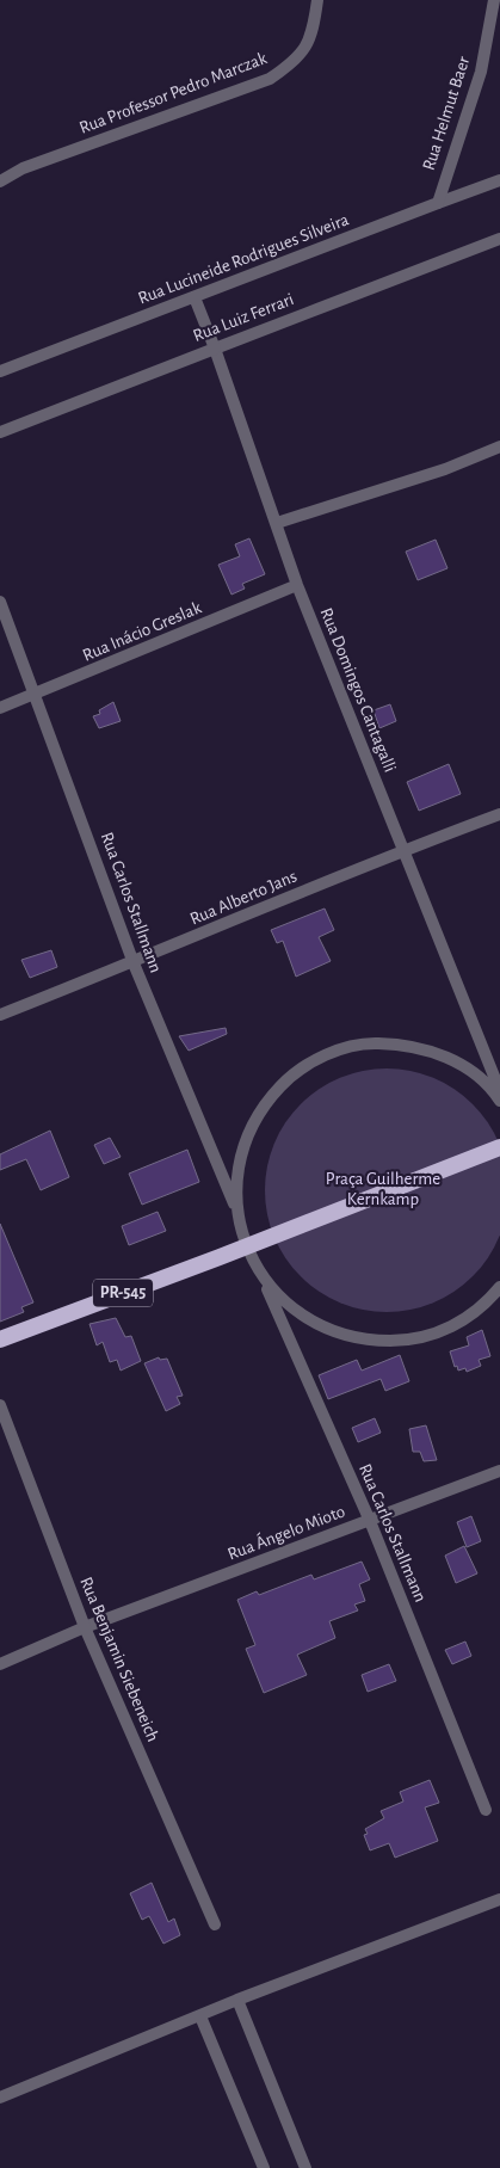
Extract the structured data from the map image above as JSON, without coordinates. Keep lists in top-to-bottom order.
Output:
{
  "streets": {
    "highway": ["PR-545"],
    "street": [
      "Rua Professor Pedro Marczak",
      "Rua Helmut Baer",
      "Rua Lucineide Rodrigues Silveira",
      "Rua Luiz Ferrari",
      "Rua Inácio Greslak",
      "Rua Domingos Cantagalli",
      "Rua Alberto Jans",
      "Rua Carlos Stallmann",
      "Rua Ángelo Mioto",
      "Rua Benjamin Siebeneich"
    ]
  },
  "crossings": [
    ["Rua Helmut Baer", "Rua Lucineide Rodrigues Silveira"],
    ["Rua Lucineide Rodrigues Silveira", "Rua Domingos Cantagalli"],
    ["Rua Luiz Ferrari", "Rua Domingos Cantagalli"],
    ["Rua Inácio Greslak", "Rua Domingos Cantagalli"],
    ["Rua Inácio Greslak", "Rua Carlos Stallmann"],
    ["Rua Domingos Cantagalli", "Rua Alberto Jans"],
    ["Rua Alberto Jans", "Rua Carlos Stallmann"],
    ["Rua Carlos Stallmann", "Rua Ángelo Mioto"],
    ["Rua Ángelo Mioto", "Rua Benjamin Siebeneich"]
  ],
  "parks": ["Praça Guilherme Kernkamp"]
}
